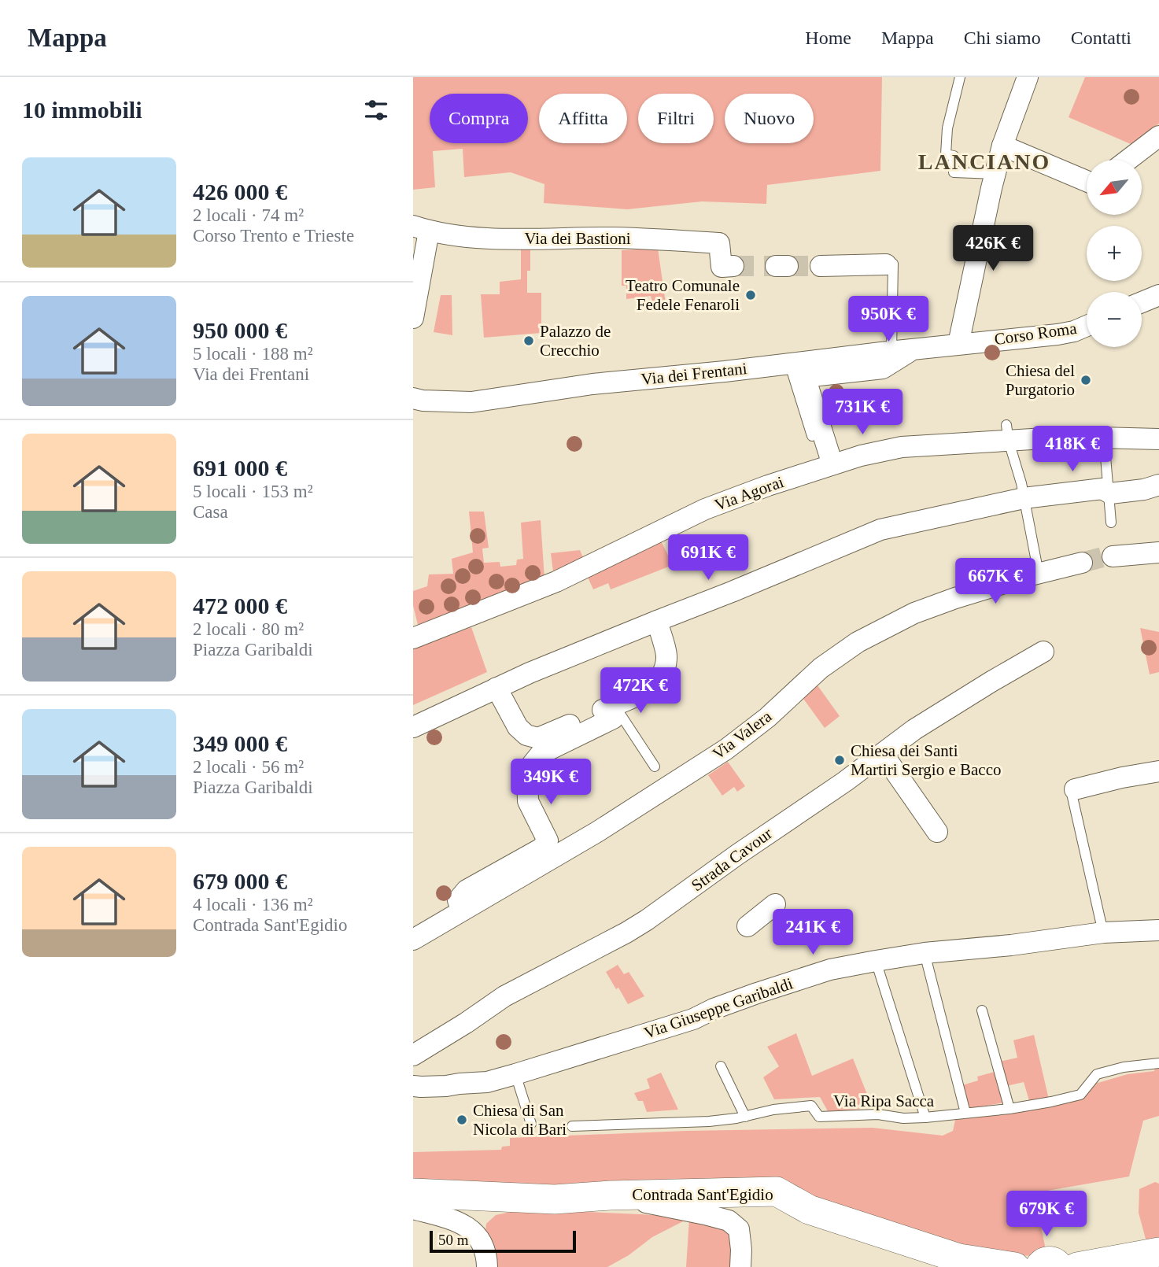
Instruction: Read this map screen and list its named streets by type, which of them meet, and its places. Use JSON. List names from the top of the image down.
{
  "streets": {
    "street": [
      "Via dei Bastioni",
      "Corso Roma",
      "Via dei Frentani",
      "Via Agorai",
      "Via Valera",
      "Strada Cavour",
      "Via Giuseppe Garibaldi",
      "Contrada Sant'Egidio"
    ],
    "lane": ["Via Ripa Sacca"]
  },
  "crossings": [
    ["Corso Roma", "Via dei Frentani"]
  ],
  "districts": ["LANCIANO"],
  "places": [
    "Teatro Comunale Fedele Fenaroli",
    "Palazzo de Crecchio",
    "Chiesa del Purgatorio",
    "Chiesa dei Santi Martiri Sergio e Bacco",
    "Chiesa di San Nicola di Bari"
  ],
  "scale_bar": "50 m",
  "north": "bottom left",
  "page": {
    "header": "Mappa",
    "nav": [
      "Home",
      "Mappa",
      "Chi siamo",
      "Contatti"
    ],
    "heading": "10 immobili",
    "chip": [
      "Compra",
      "Affitta",
      "Filtri",
      "Nuovo"
    ],
    "list": [
      {
        "name": "426 000 €",
        "note": "2 locali · 74 m² · Corso Trento e Trieste"
      },
      {
        "name": "950 000 €",
        "note": "5 locali · 188 m² · Via dei Frentani"
      },
      {
        "name": "691 000 €",
        "note": "5 locali · 153 m² · Casa"
      },
      {
        "name": "472 000 €",
        "note": "2 locali · 80 m² · Piazza Garibaldi"
      },
      {
        "name": "349 000 €",
        "note": "2 locali · 56 m² · Piazza Garibaldi"
      },
      {
        "name": "679 000 €",
        "note": "4 locali · 136 m² · Contrada Sant'Egidio"
      }
    ],
    "map_buttons": ["+", "−"],
    "price": [
      "426K €",
      "950K €",
      "731K €",
      "418K €",
      "691K €",
      "667K €",
      "472K €",
      "349K €",
      "241K €",
      "679K €"
    ],
    "scale": "50 m"
  }
}
